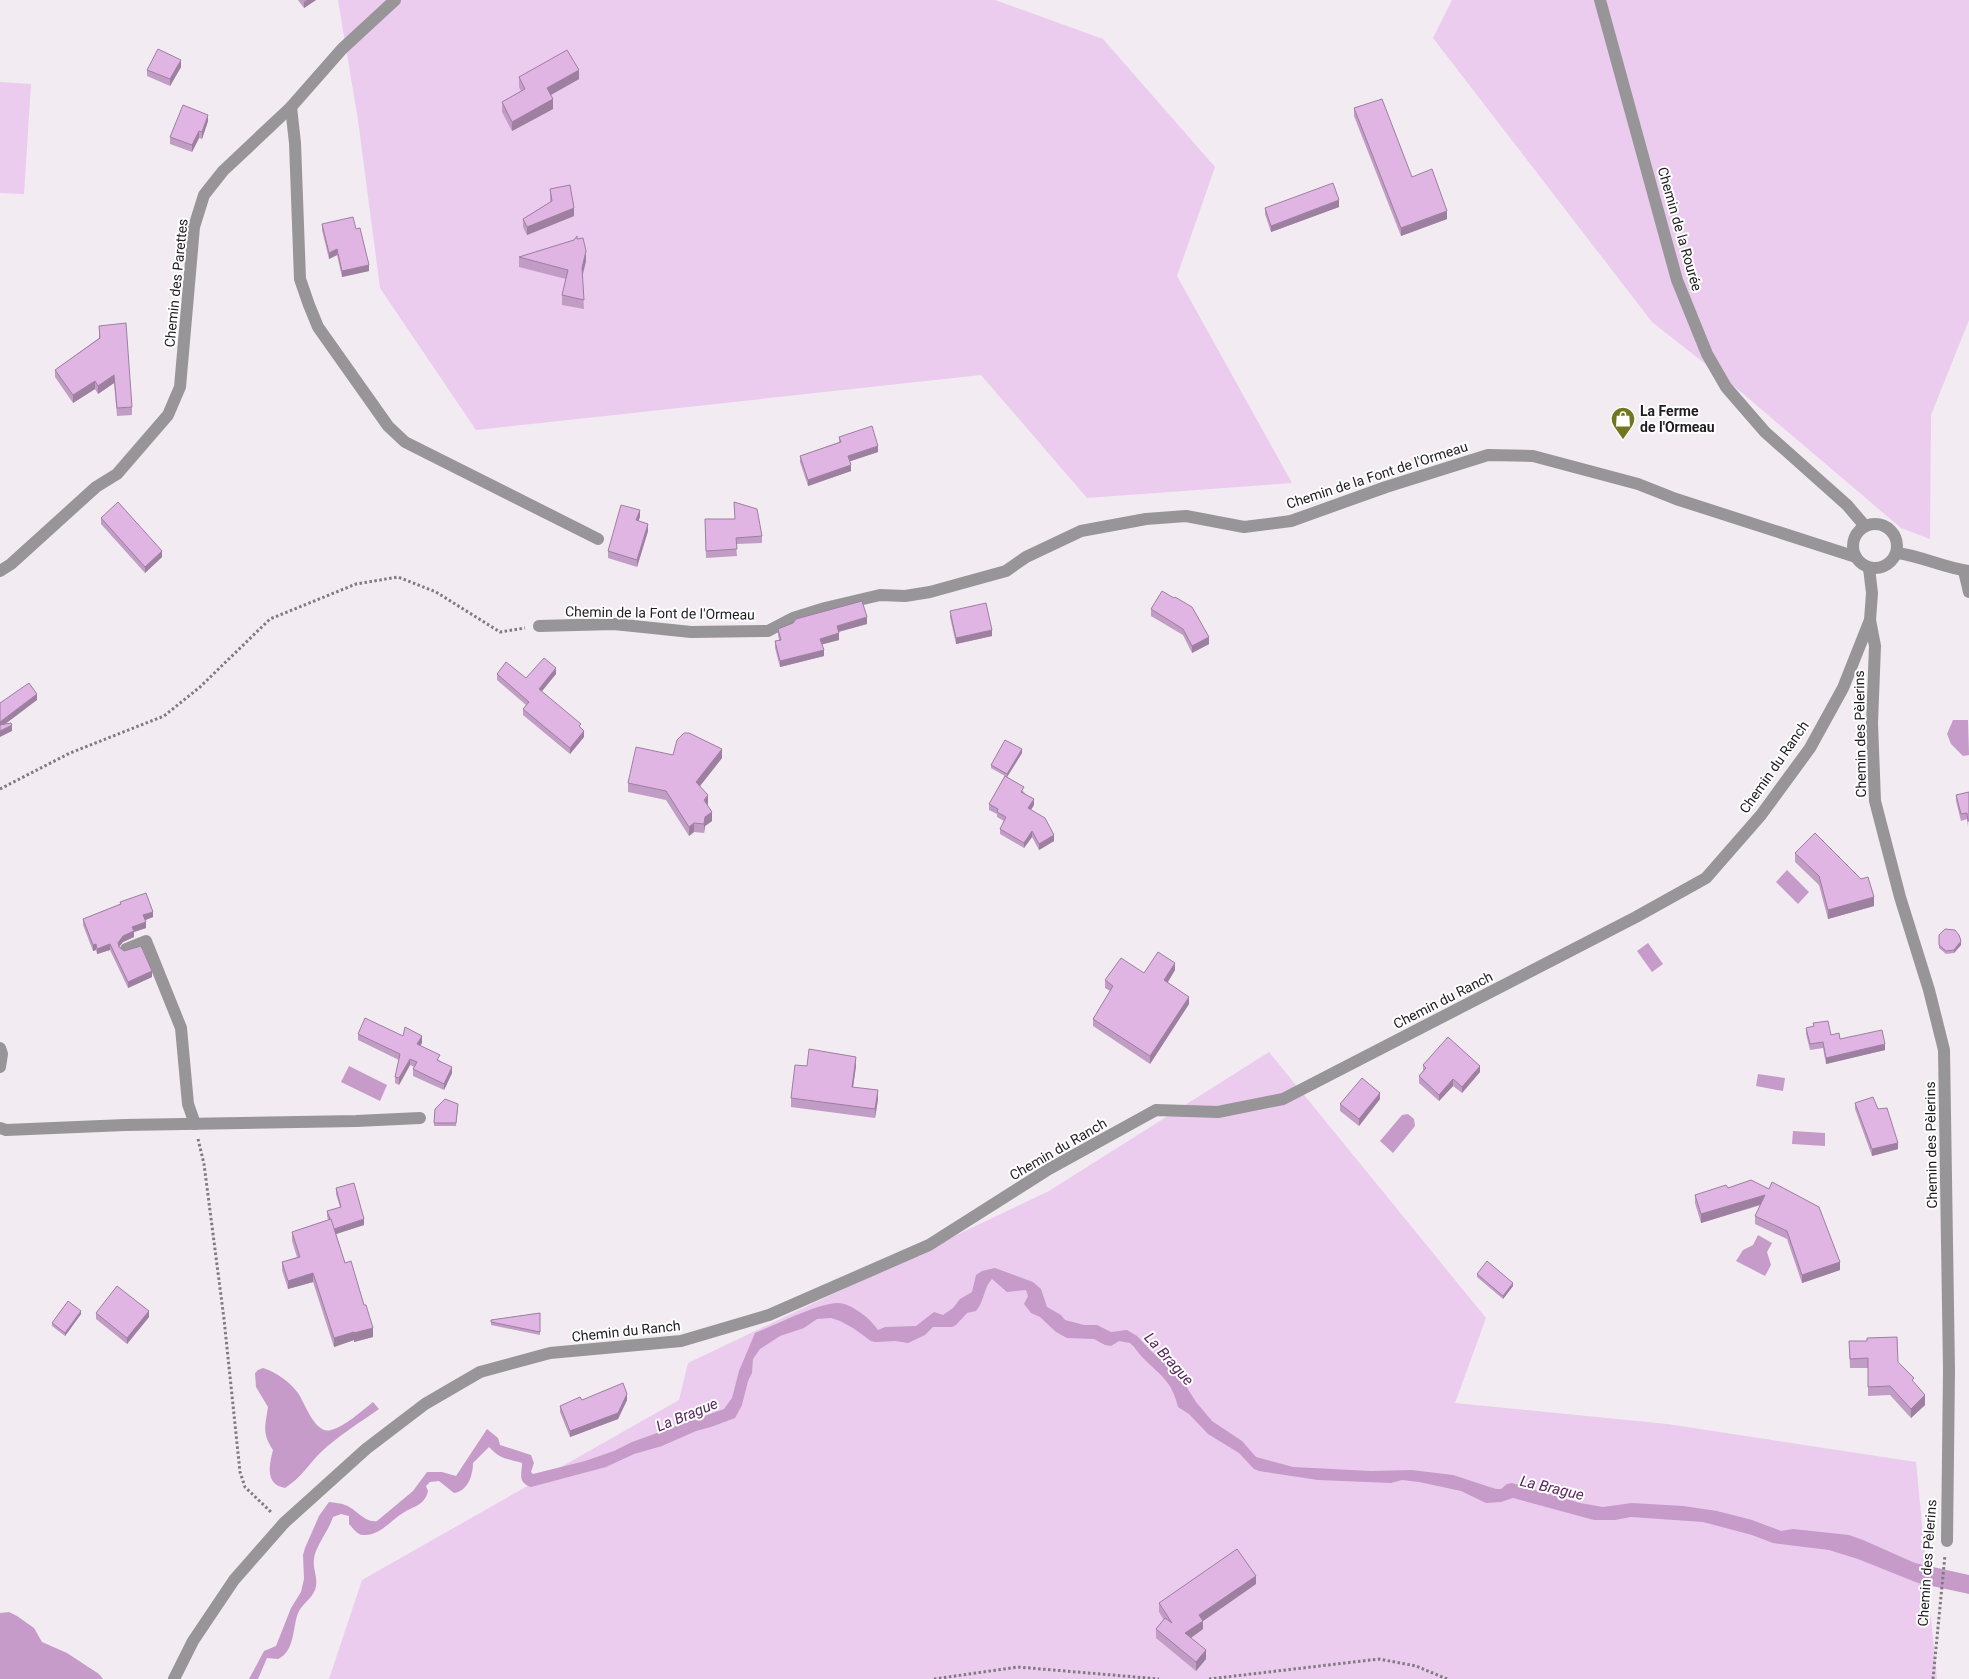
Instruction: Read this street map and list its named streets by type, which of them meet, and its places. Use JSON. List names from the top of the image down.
{
  "streets": {
    "street": [
      "Chemin de la Rourée",
      "Chemin des Parettes",
      "Chemin de la Font de l'Ormeau",
      "Chemin des Pèlerins",
      "Chemin du Ranch"
    ]
  },
  "crossings": [
    ["Chemin de la Rourée", "Chemin de la Font de l'Ormeau"],
    ["Chemin de la Rourée", "Chemin du Ranch"],
    ["Chemin de la Font de l'Ormeau", "Chemin du Ranch"],
    ["Chemin des Pèlerins", "Chemin du Ranch"]
  ],
  "water": ["La Brague"],
  "places": {
    "shop": ["La Ferme de l'Ormeau"]
  }
}
